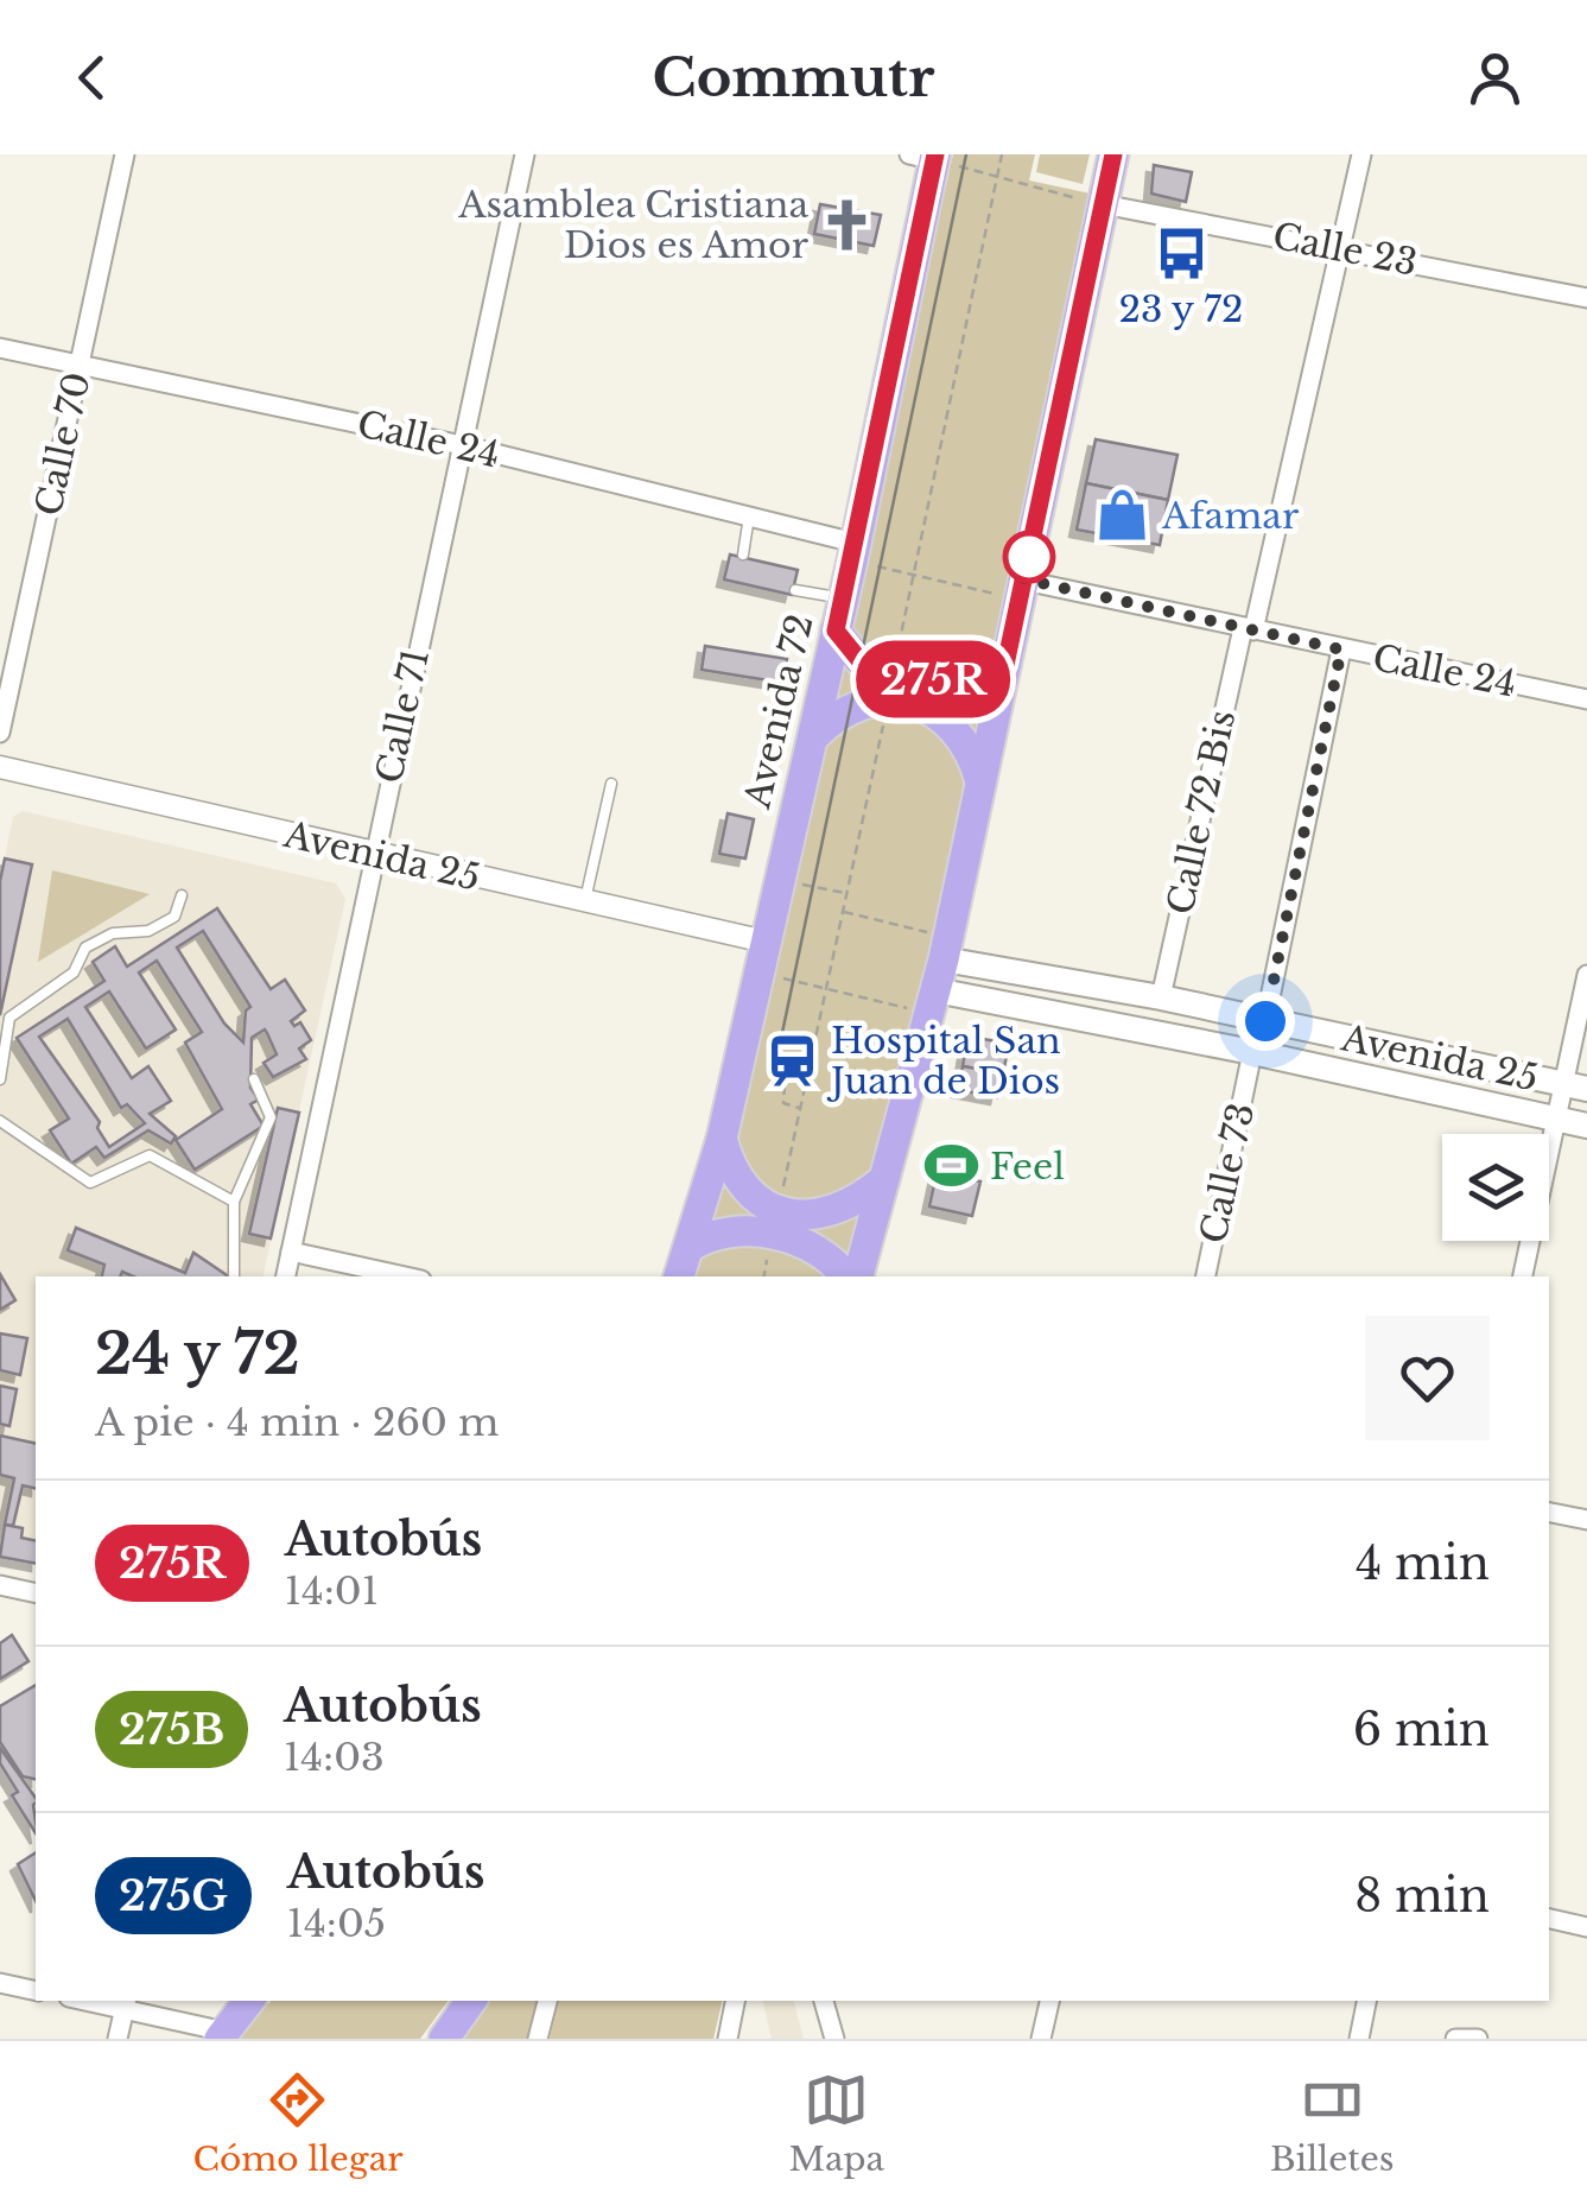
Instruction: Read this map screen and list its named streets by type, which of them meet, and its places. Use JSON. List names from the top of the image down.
{
  "streets": {
    "highway": ["Avenida 72"],
    "main road": ["Avenida 25"],
    "street": [
      "Calle 23",
      "Calle 24",
      "Calle 70",
      "Calle 71",
      "Calle 72 Bis",
      "Calle 73"
    ]
  },
  "crossings": [
    ["Calle 24", "Calle 70"],
    ["Calle 24", "Avenida 72"],
    ["Calle 24", "Calle 71"],
    ["Calle 24", "Calle 72 Bis"],
    ["Calle 24", "Calle 73"],
    ["Avenida 72", "Avenida 25"],
    ["Calle 71", "Avenida 25"],
    ["Calle 72 Bis", "Avenida 25"],
    ["Avenida 25", "Calle 73"]
  ],
  "places": {
    "church": ["Asamblea Cristiana Dios es Amor"],
    "bus stop": ["23 y 72"],
    "shop": ["Afamar"],
    "station": ["Hospital San Juan de Dios"],
    "sports": ["Feel"]
  },
  "lines": ["bus line 275R"],
  "page": {
    "header": "Commutr",
    "on_map": "275R",
    "heading": ["24 y 72", "A pie · 4 min · 260 m"],
    "list": [
      {
        "mark": "275R",
        "name": "Autobús",
        "note": "14:01",
        "value": "4 min"
      },
      {
        "mark": "275B",
        "name": "Autobús",
        "note": "14:03",
        "value": "6 min"
      },
      {
        "mark": "275G",
        "name": "Autobús",
        "note": "14:05",
        "value": "8 min"
      }
    ],
    "tabs": ["Cómo llegar", "Mapa", "Billetes"]
  }
}
